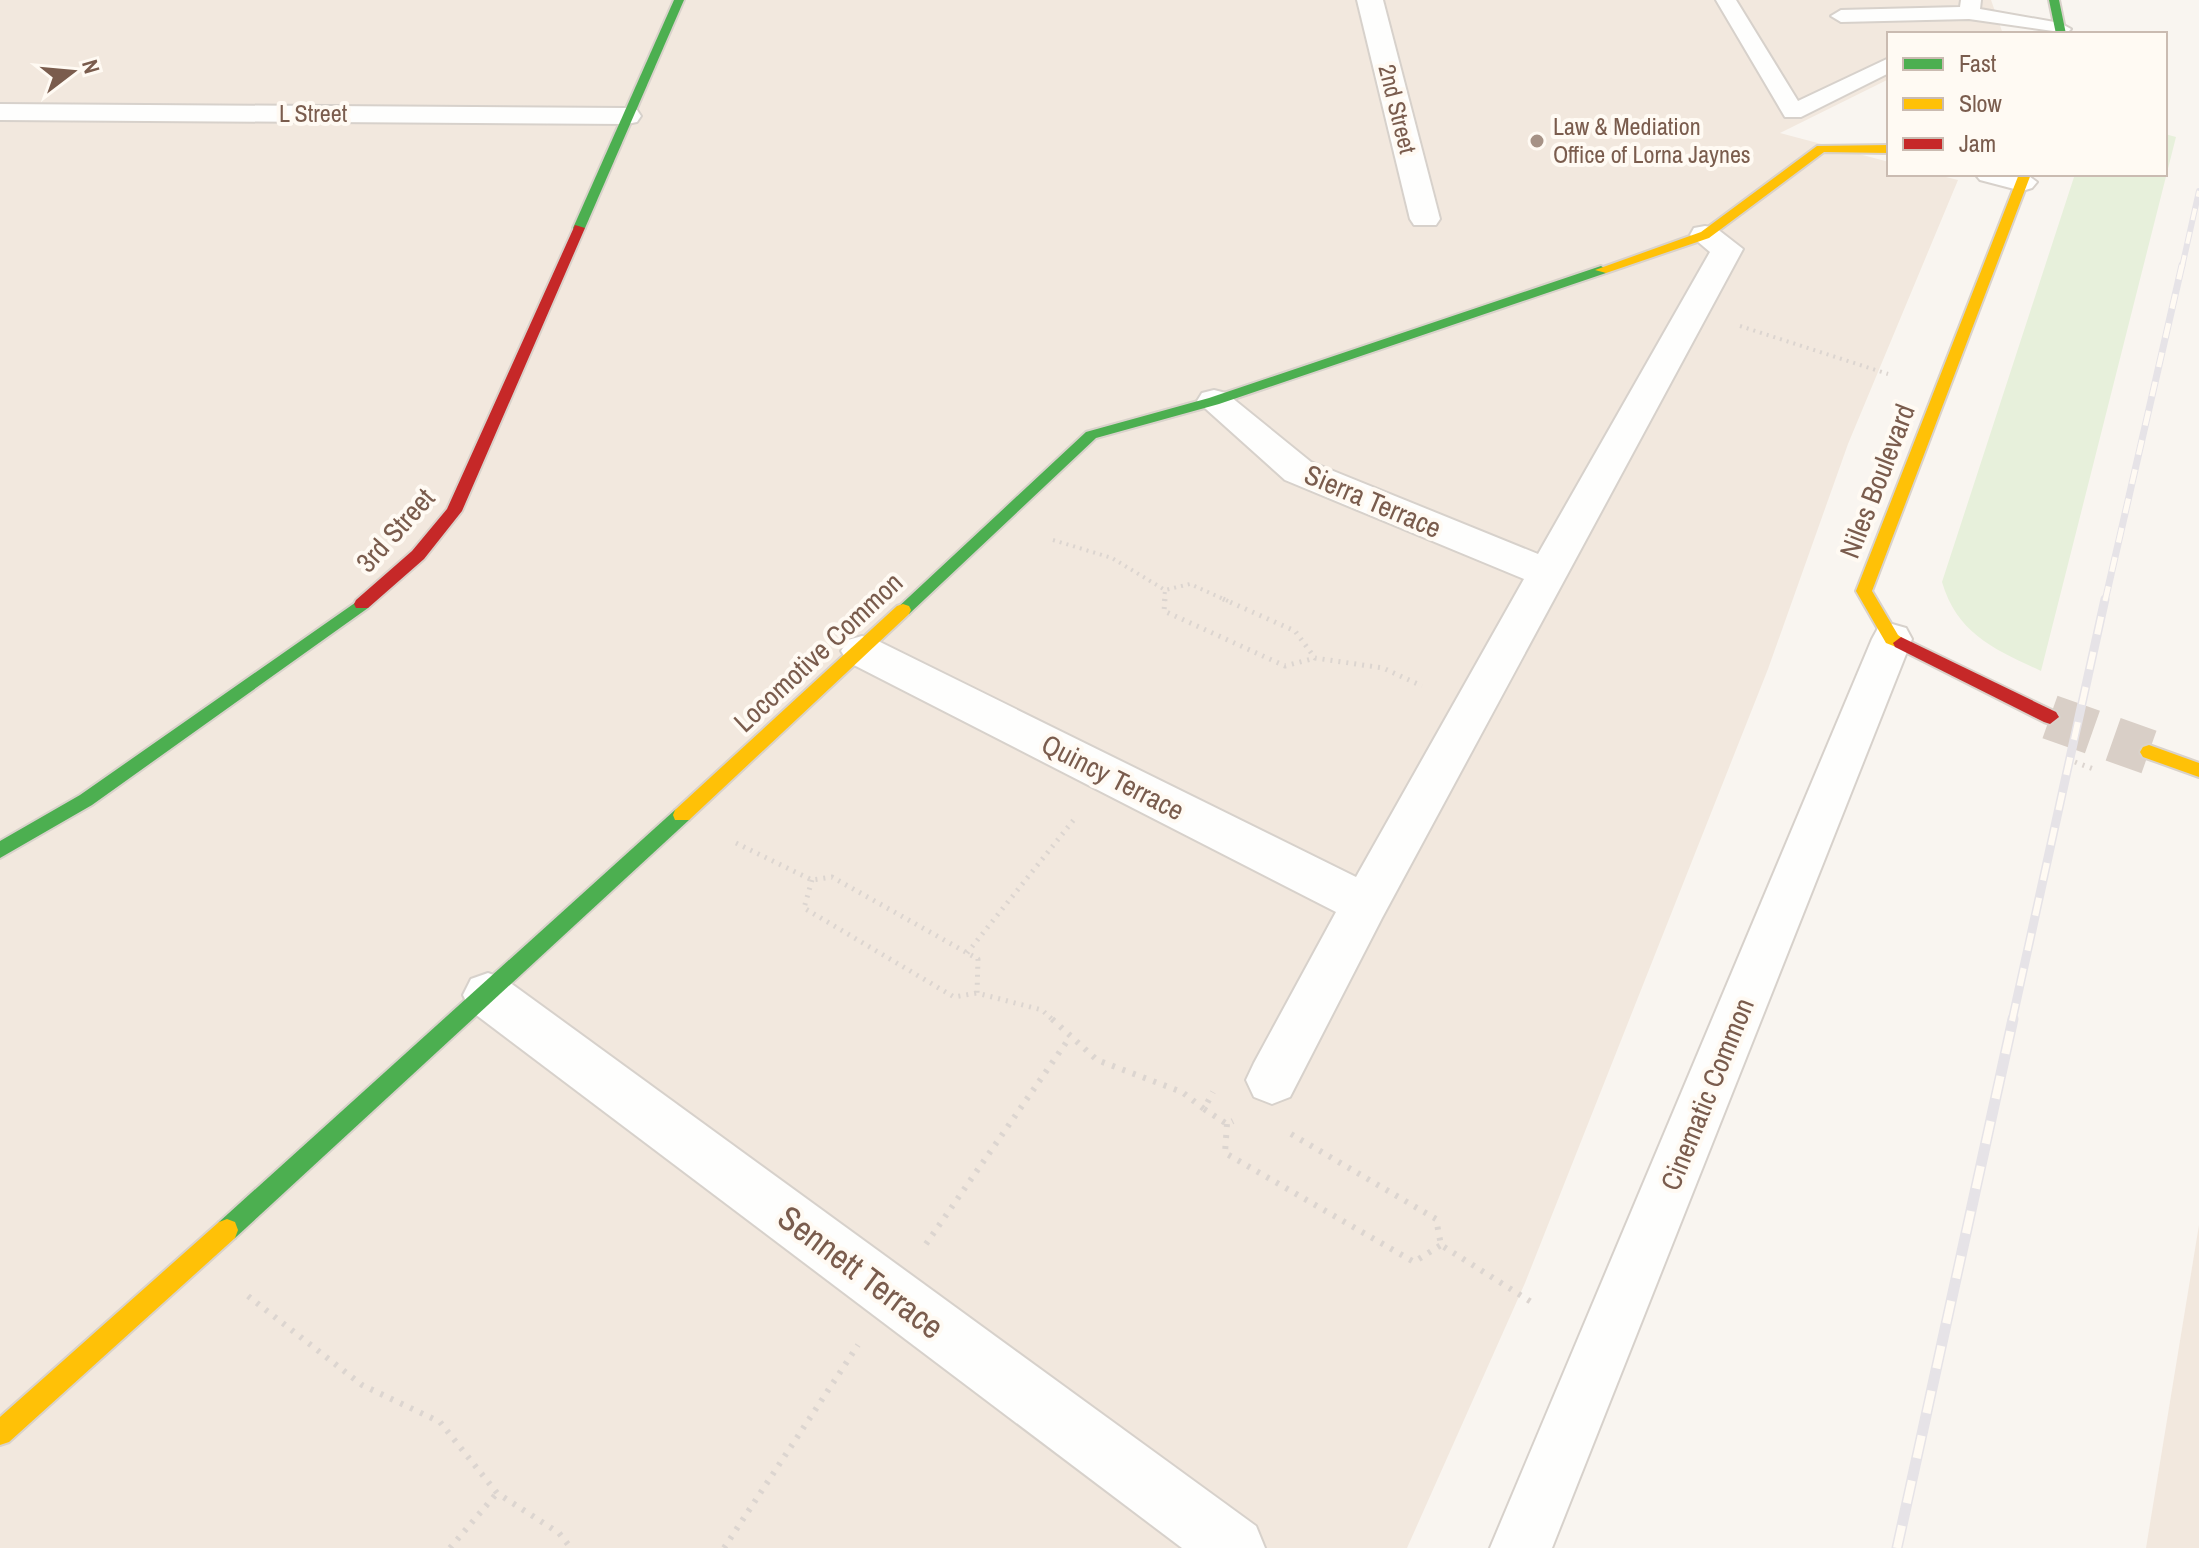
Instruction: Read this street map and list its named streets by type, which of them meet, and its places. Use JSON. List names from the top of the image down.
{
  "streets": {
    "street": [
      "2nd Street",
      "L Street",
      "Niles Boulevard",
      "Sierra Terrace",
      "3rd Street",
      "Locomotive Common",
      "Quincy Terrace",
      "Cinematic Common",
      "Sennett Terrace"
    ]
  },
  "crossings": [
    ["L Street", "3rd Street"],
    ["Niles Boulevard", "Cinematic Common"],
    ["Sierra Terrace", "Locomotive Common"],
    ["Locomotive Common", "Quincy Terrace"],
    ["Locomotive Common", "Sennett Terrace"]
  ],
  "places": ["Law & Mediation Office of Lorna Jaynes"],
  "legend": ["Fast", "Slow", "Jam"],
  "north": "right"
}
